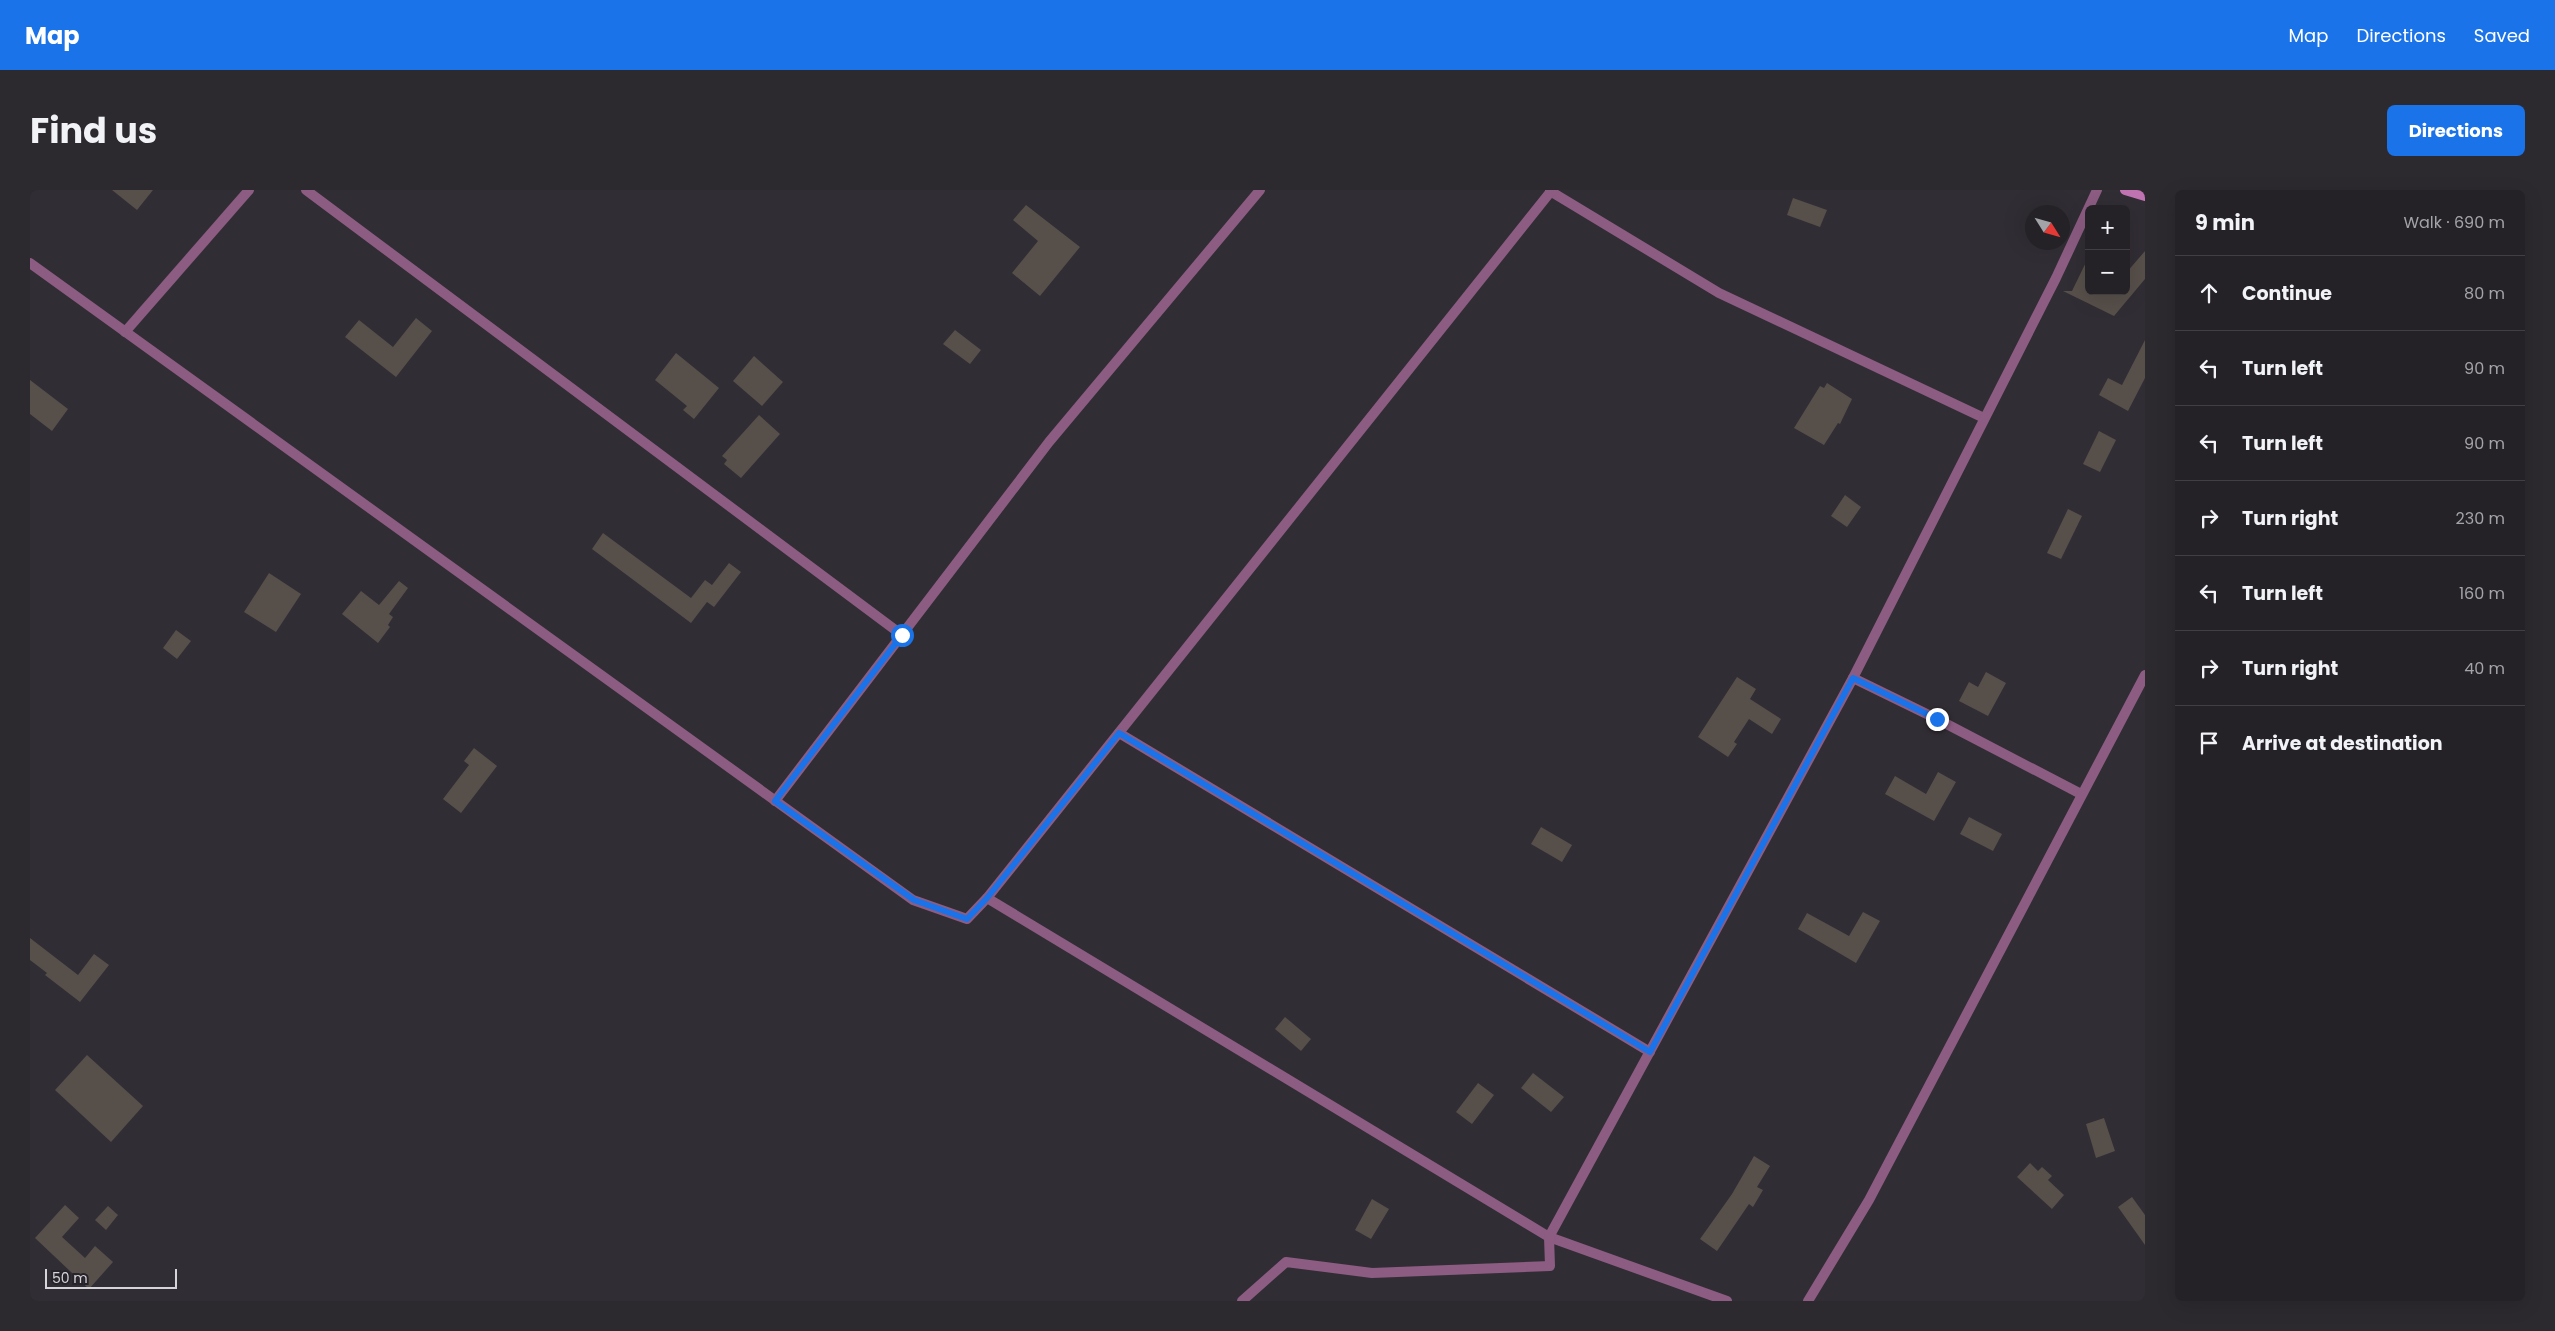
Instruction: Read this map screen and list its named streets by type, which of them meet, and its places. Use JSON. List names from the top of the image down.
{
  "scale_bar": "50 m",
  "north": "bottom right",
  "page": {
    "header": "Map",
    "nav": ["Map", "Directions", "Saved"],
    "title": "Find us",
    "buttons": "Directions",
    "heading": ["9 min", "Walk · 690 m"],
    "map_buttons": ["+", "−"],
    "list": [
      ["Continue", "80 m"],
      ["Turn left", "90 m"],
      ["Turn left", "90 m"],
      ["Turn right", "230 m"],
      ["Turn left", "160 m"],
      ["Turn right", "40 m"],
      "Arrive at destination"
    ],
    "scale": "50 m"
  }
}
